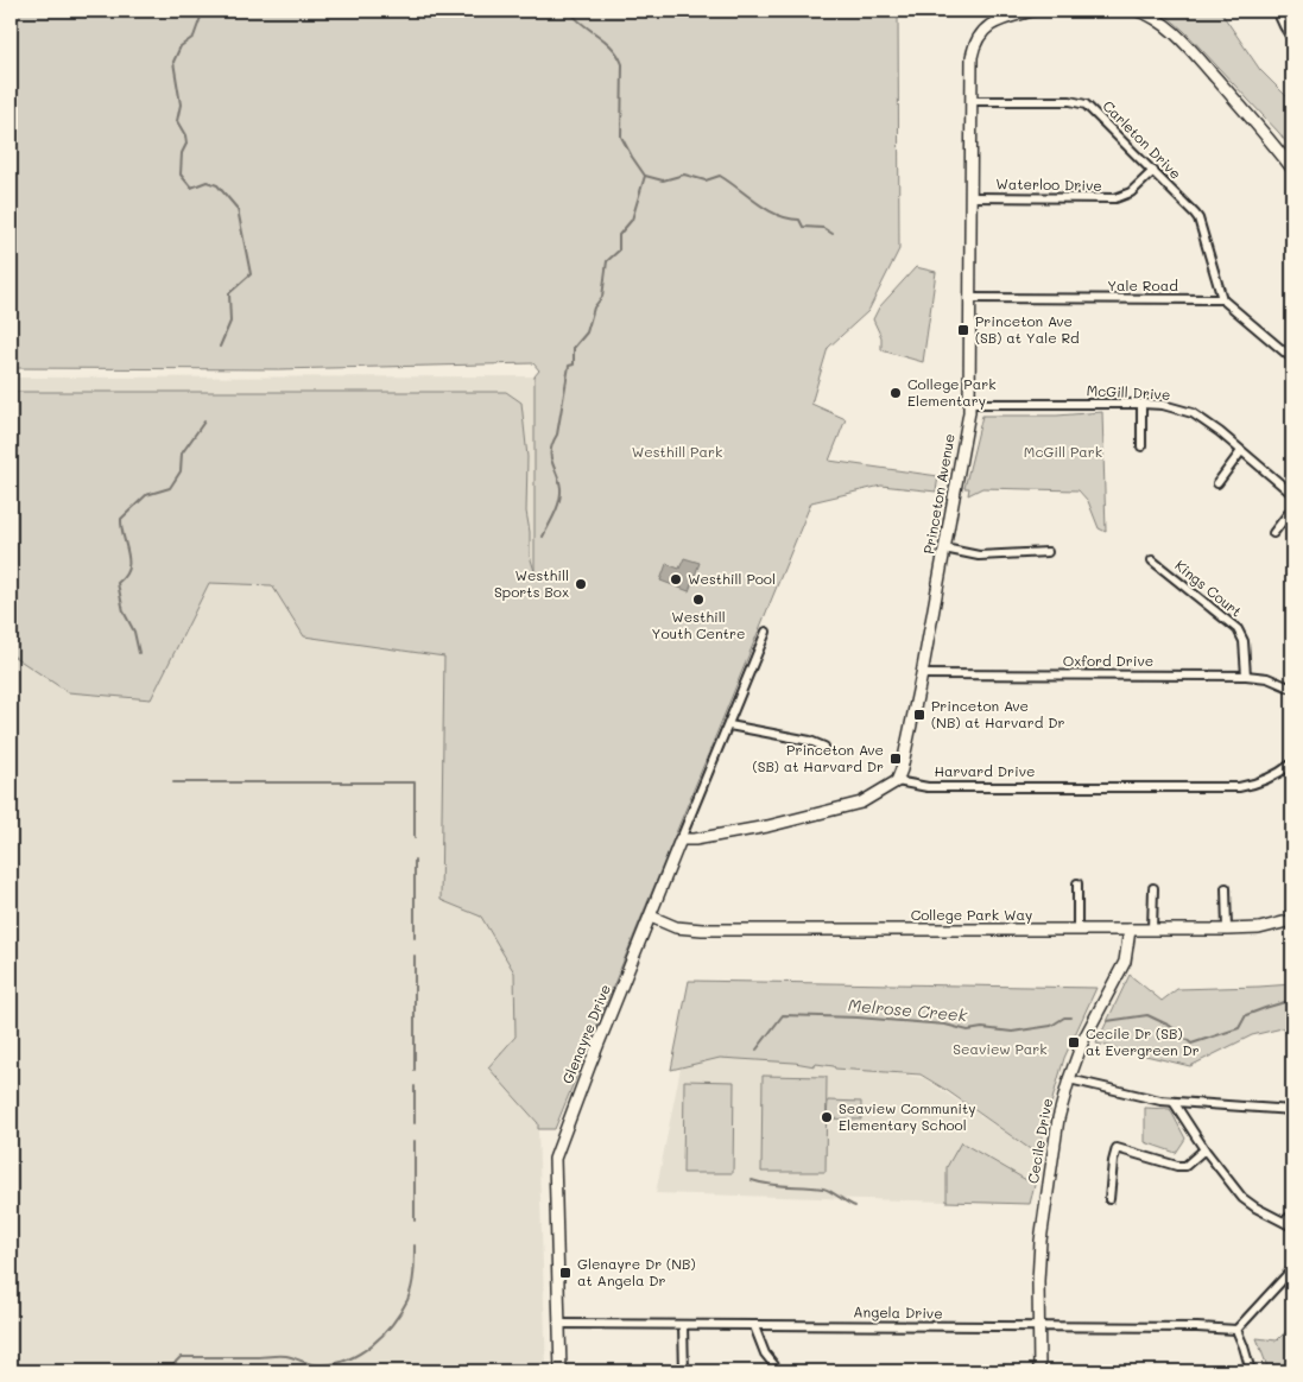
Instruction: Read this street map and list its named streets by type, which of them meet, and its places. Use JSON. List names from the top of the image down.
{
  "streets": {
    "street": [
      "Carleton Drive",
      "Waterloo Drive",
      "Yale Road",
      "McGill Drive",
      "Princeton Avenue",
      "Kings Court",
      "Oxford Drive",
      "Harvard Drive",
      "College Park Way",
      "Glenayre Drive",
      "Cecile Drive",
      "Angela Drive"
    ]
  },
  "crossings": [
    ["Carleton Drive", "Waterloo Drive"],
    ["Carleton Drive", "Yale Road"],
    ["Carleton Drive", "Princeton Avenue"],
    ["Waterloo Drive", "Princeton Avenue"],
    ["Yale Road", "Princeton Avenue"],
    ["McGill Drive", "Princeton Avenue"],
    ["Princeton Avenue", "Oxford Drive"],
    ["Princeton Avenue", "Harvard Drive"],
    ["Kings Court", "Oxford Drive"],
    ["College Park Way", "Glenayre Drive"],
    ["College Park Way", "Cecile Drive"],
    ["Glenayre Drive", "Angela Drive"],
    ["Cecile Drive", "Angela Drive"]
  ],
  "water": ["Melrose Creek"],
  "parks": ["Westhill Park", "McGill Park", "Seaview Park"],
  "places": {
    "transit": [
      "Princeton Ave (SB) at Yale Rd",
      "Princeton Ave (NB) at Harvard Dr",
      "Princeton Ave (SB) at Harvard Dr",
      "Cecile Dr (SB) at Evergreen Dr",
      "Glenayre Dr (NB) at Angela Dr"
    ],
    "other": [
      "College Park Elementary",
      "Westhill Pool",
      "Westhill Sports Box",
      "Westhill Youth Centre",
      "Seaview Community Elementary School"
    ]
  }
}
